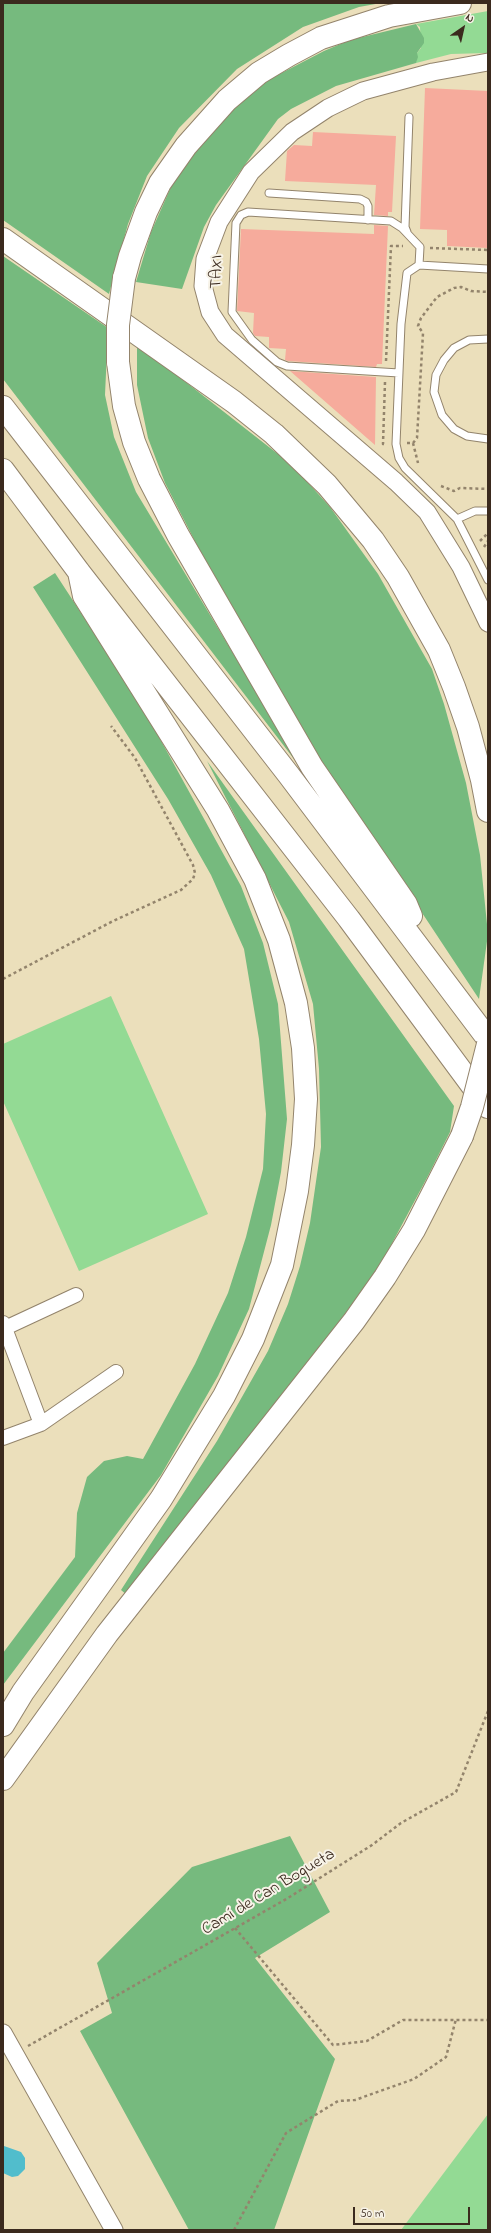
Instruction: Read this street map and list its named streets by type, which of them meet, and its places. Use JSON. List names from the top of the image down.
{
  "streets": {
    "lane": ["TAXI"],
    "path": ["Camí de Can Bogueta"]
  },
  "scale_bar": "50 m",
  "north": "top right"
}
